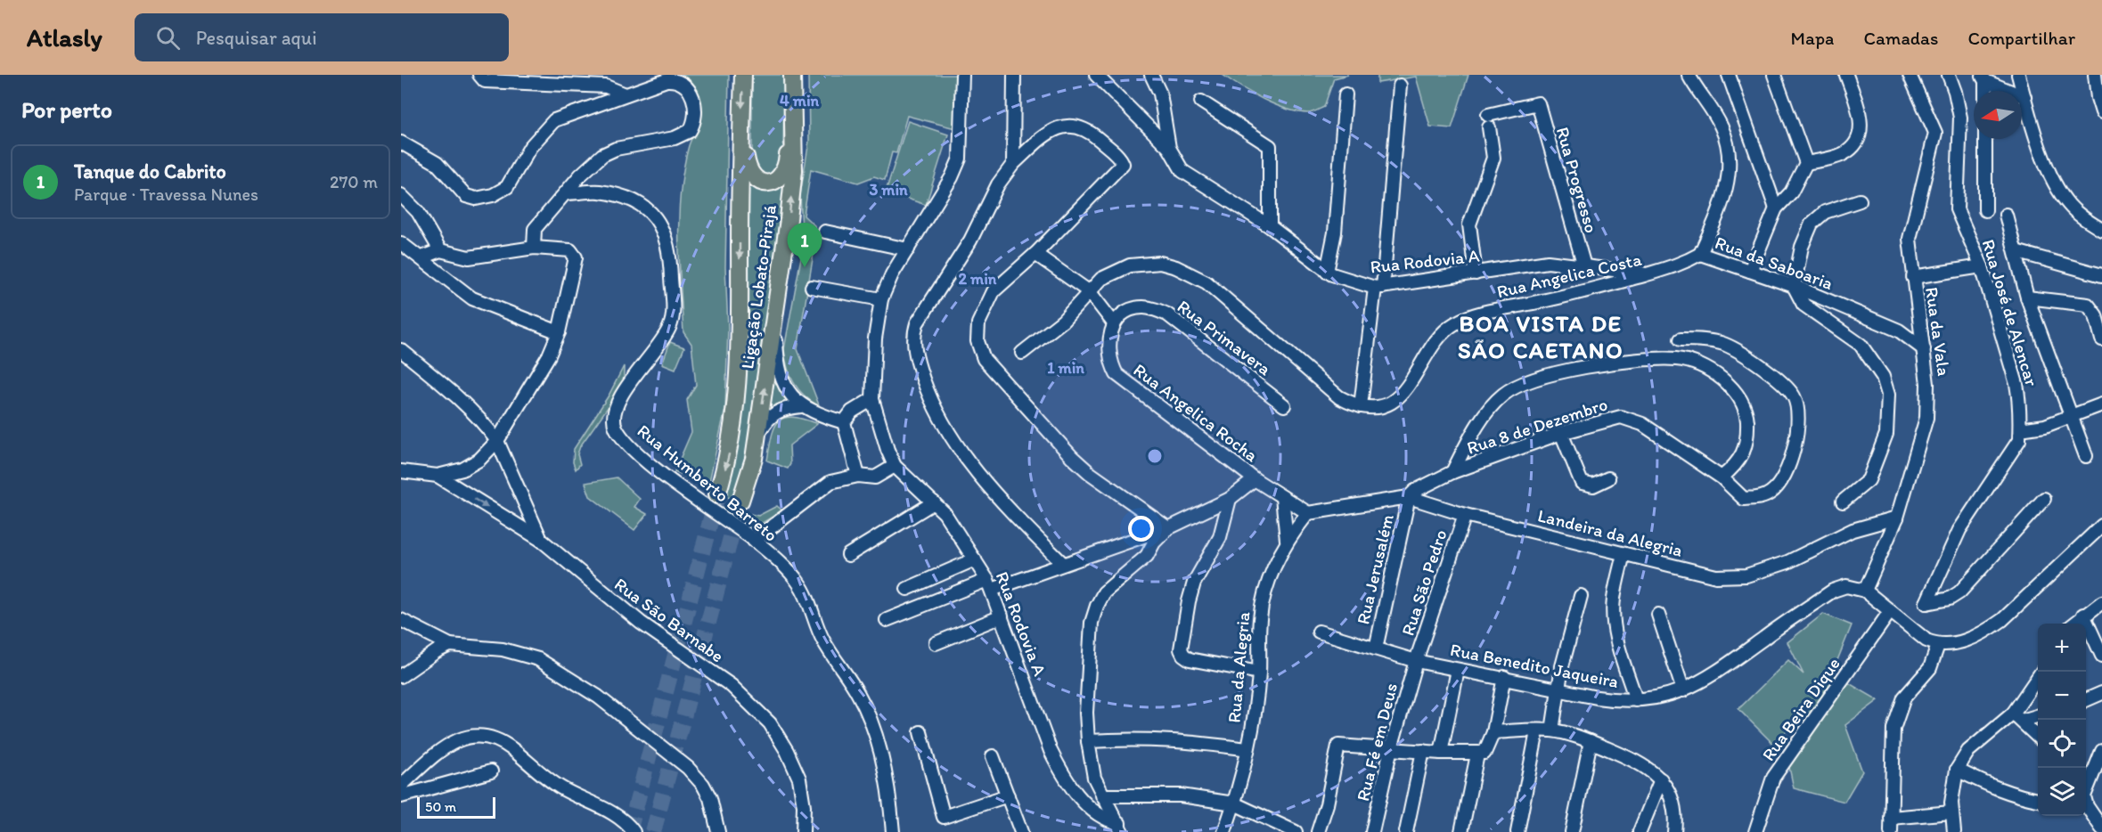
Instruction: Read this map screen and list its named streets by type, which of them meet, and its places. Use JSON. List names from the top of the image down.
{
  "streets": {
    "main road": ["Ligação Lobato-Pirajá"],
    "street": [
      "Rua Progresso",
      "Rua Rodovia A",
      "Rua da Saboaria",
      "Rua Angelica Costa",
      "Rua José de Alencar",
      "Rua da Vala",
      "Rua Primavera",
      "Rua Angelica Rocha",
      "Rua 8 de Dezembro",
      "Rua Humberto Barreto",
      "Landeira da Alegria",
      "Rua Jerusalém",
      "Rua São Pedro",
      "Rua São Barnabe",
      "Rua Benedito Jaqueira",
      "Rua da Alegria",
      "Rua Beira Dique",
      "Rua Fé em Deus"
    ]
  },
  "crossings": [
    ["Rua Progresso", "Rua Rodovia A"],
    ["Rua Rodovia A", "Rua Angelica Costa"],
    ["Rua da Saboaria", "Rua Angelica Costa"],
    ["Rua da Saboaria", "Rua da Vala"],
    ["Rua da Vala", "Landeira da Alegria"],
    ["Rua da Vala", "Rua Benedito Jaqueira"],
    ["Rua Primavera", "Rua Angelica Rocha"],
    ["Rua Angelica Rocha", "Landeira da Alegria"],
    ["Rua Angelica Rocha", "Rua da Alegria"],
    ["Rua 8 de Dezembro", "Landeira da Alegria"],
    ["Rua 8 de Dezembro", "Rua Jerusalém"],
    ["Landeira da Alegria", "Rua Jerusalém"],
    ["Landeira da Alegria", "Rua São Pedro"],
    ["Landeira da Alegria", "Rua da Alegria"],
    ["Rua Jerusalém", "Rua Benedito Jaqueira"],
    ["Rua São Pedro", "Rua Benedito Jaqueira"],
    ["Rua São Pedro", "Rua Fé em Deus"],
    ["Rua Benedito Jaqueira", "Rua Fé em Deus"]
  ],
  "districts": ["BOA VISTA DE SÃO CAETANO"],
  "scale_bar": "50 m",
  "north": "left",
  "page": {
    "header": "Atlasly",
    "search": "Pesquisar aqui",
    "nav": ["Mapa", "Camadas", "Compartilhar"],
    "heading": "Por perto",
    "list": [
      {
        "mark": "1",
        "name": "Tanque do Cabrito",
        "note": "Parque · Travessa Nunes",
        "value": "270 m"
      }
    ],
    "pins": "1",
    "map_buttons": ["+", "−"],
    "scale": "50 m"
  },
  "rings": [
    "4 min",
    "3 min",
    "2 min",
    "1 min"
  ]
}
